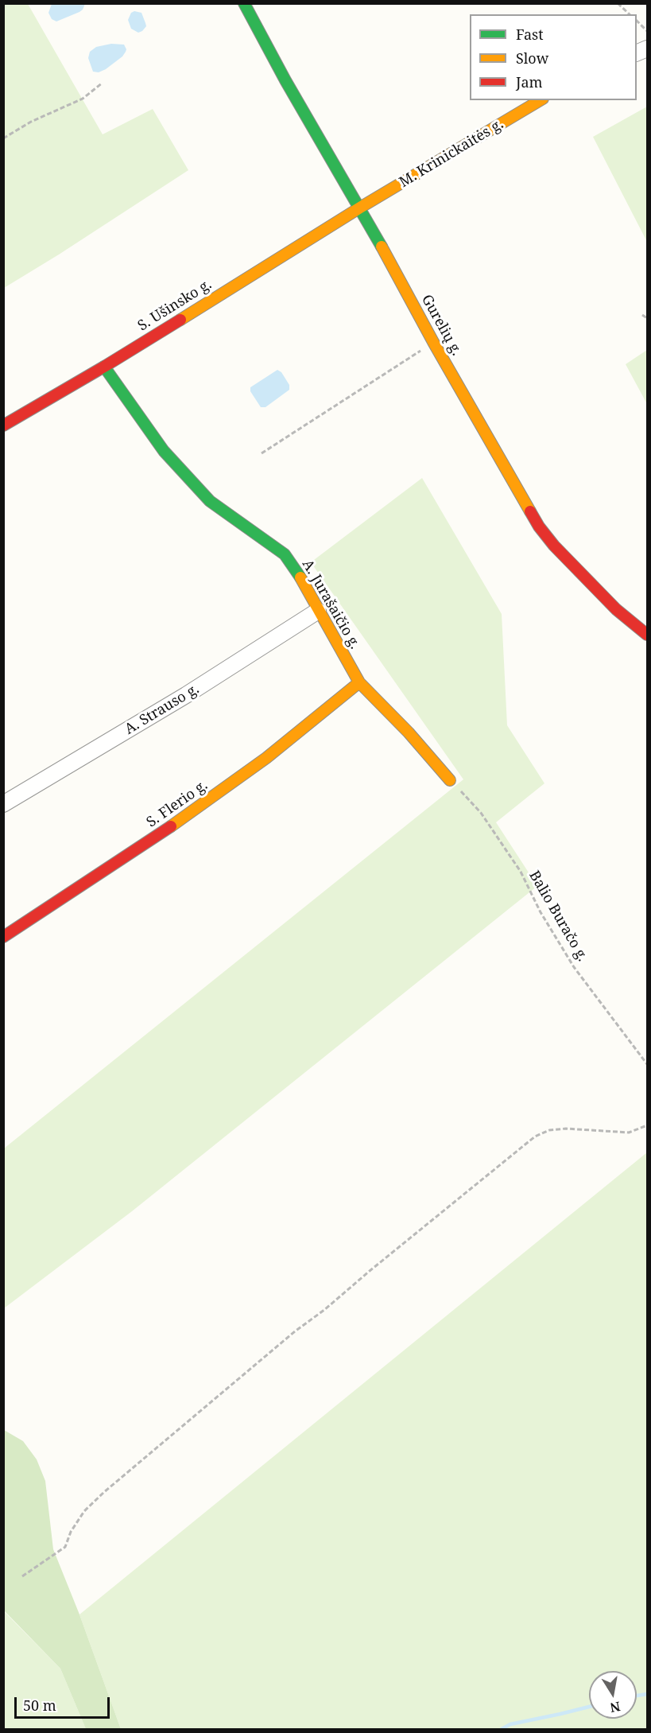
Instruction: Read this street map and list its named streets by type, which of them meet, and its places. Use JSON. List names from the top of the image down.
{
  "streets": {
    "street": [
      "M. Krinickaitės g.",
      "S. Ušinsko g.",
      "Gurelių g.",
      "A. Jurašaičio g.",
      "A. Strauso g.",
      "S. Flerio g."
    ],
    "path": ["Balio Buračo g."]
  },
  "crossings": [
    ["M. Krinickaitės g.", "S. Ušinsko g."],
    ["M. Krinickaitės g.", "Gurelių g."],
    ["S. Ušinsko g.", "Gurelių g."],
    ["S. Ušinsko g.", "A. Jurašaičio g."],
    ["A. Jurašaičio g.", "A. Strauso g."],
    ["A. Jurašaičio g.", "S. Flerio g."],
    ["A. Jurašaičio g.", "Balio Buračo g."]
  ],
  "legend": ["Fast", "Slow", "Jam"],
  "scale_bar": "50 m",
  "north": "bottom"
}
